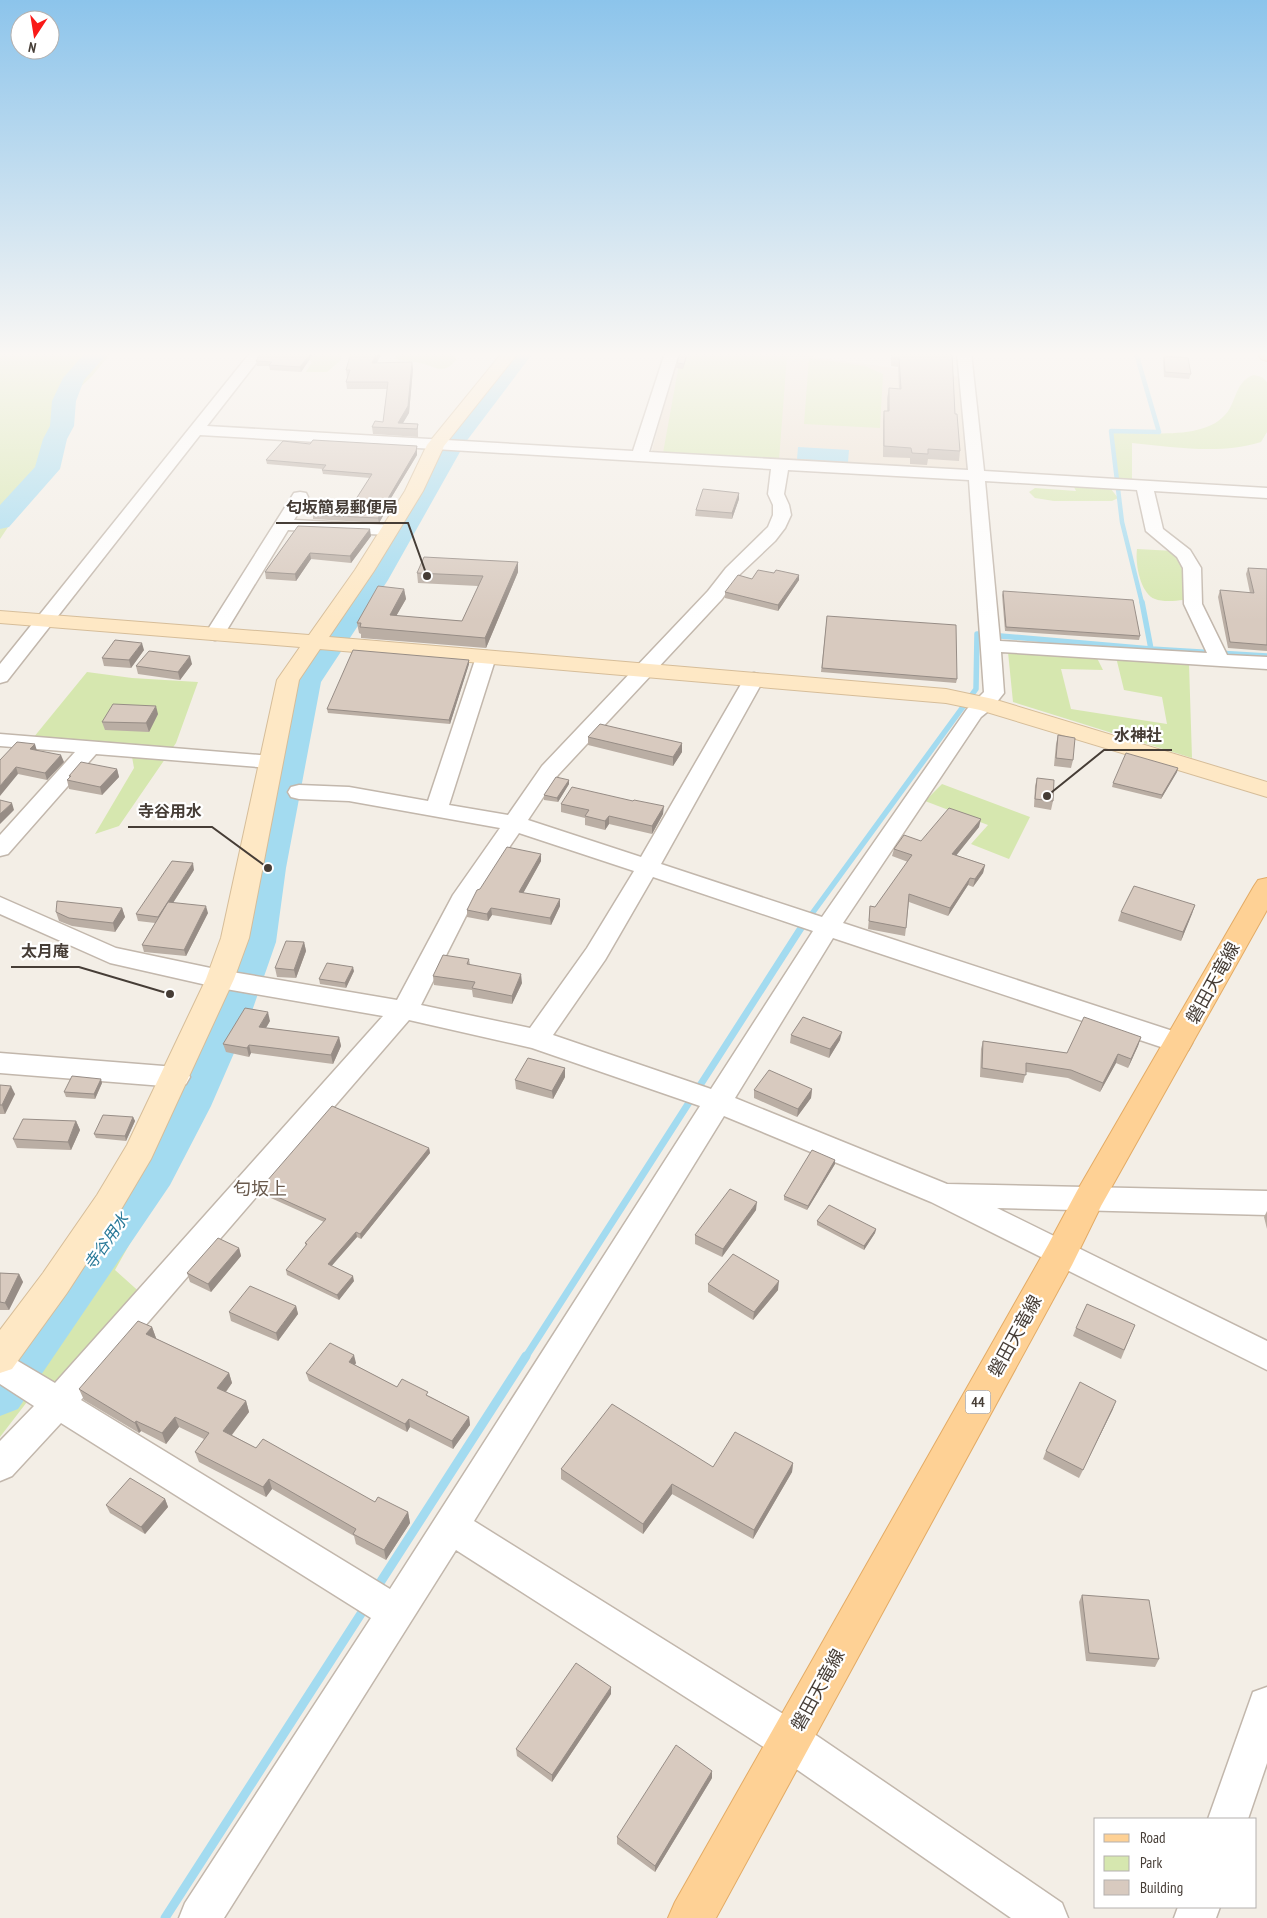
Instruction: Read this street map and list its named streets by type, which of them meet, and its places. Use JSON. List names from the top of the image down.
{
  "streets": {
    "main road": ["磐田天竜線", "44"]
  },
  "districts": ["匂坂上"],
  "water": ["寺谷用水"],
  "places": [
    "匂坂簡易郵便局",
    "水神社",
    "寺谷用水",
    "太月庵"
  ],
  "legend": ["Road", "Park", "Building"],
  "north": "bottom"
}
